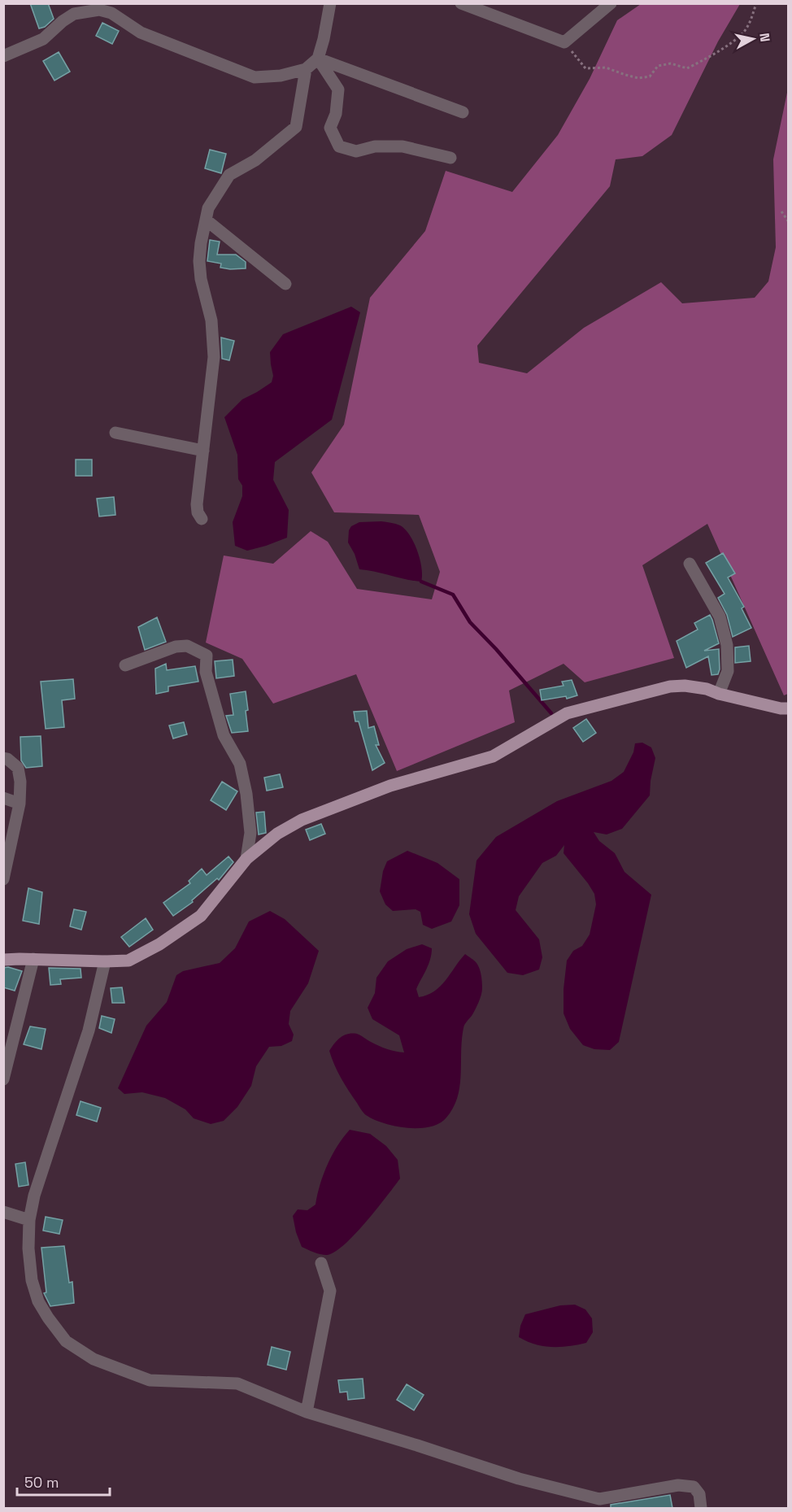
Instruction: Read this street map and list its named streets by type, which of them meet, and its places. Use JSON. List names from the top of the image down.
{
  "scale_bar": "50 m",
  "north": "right"
}
